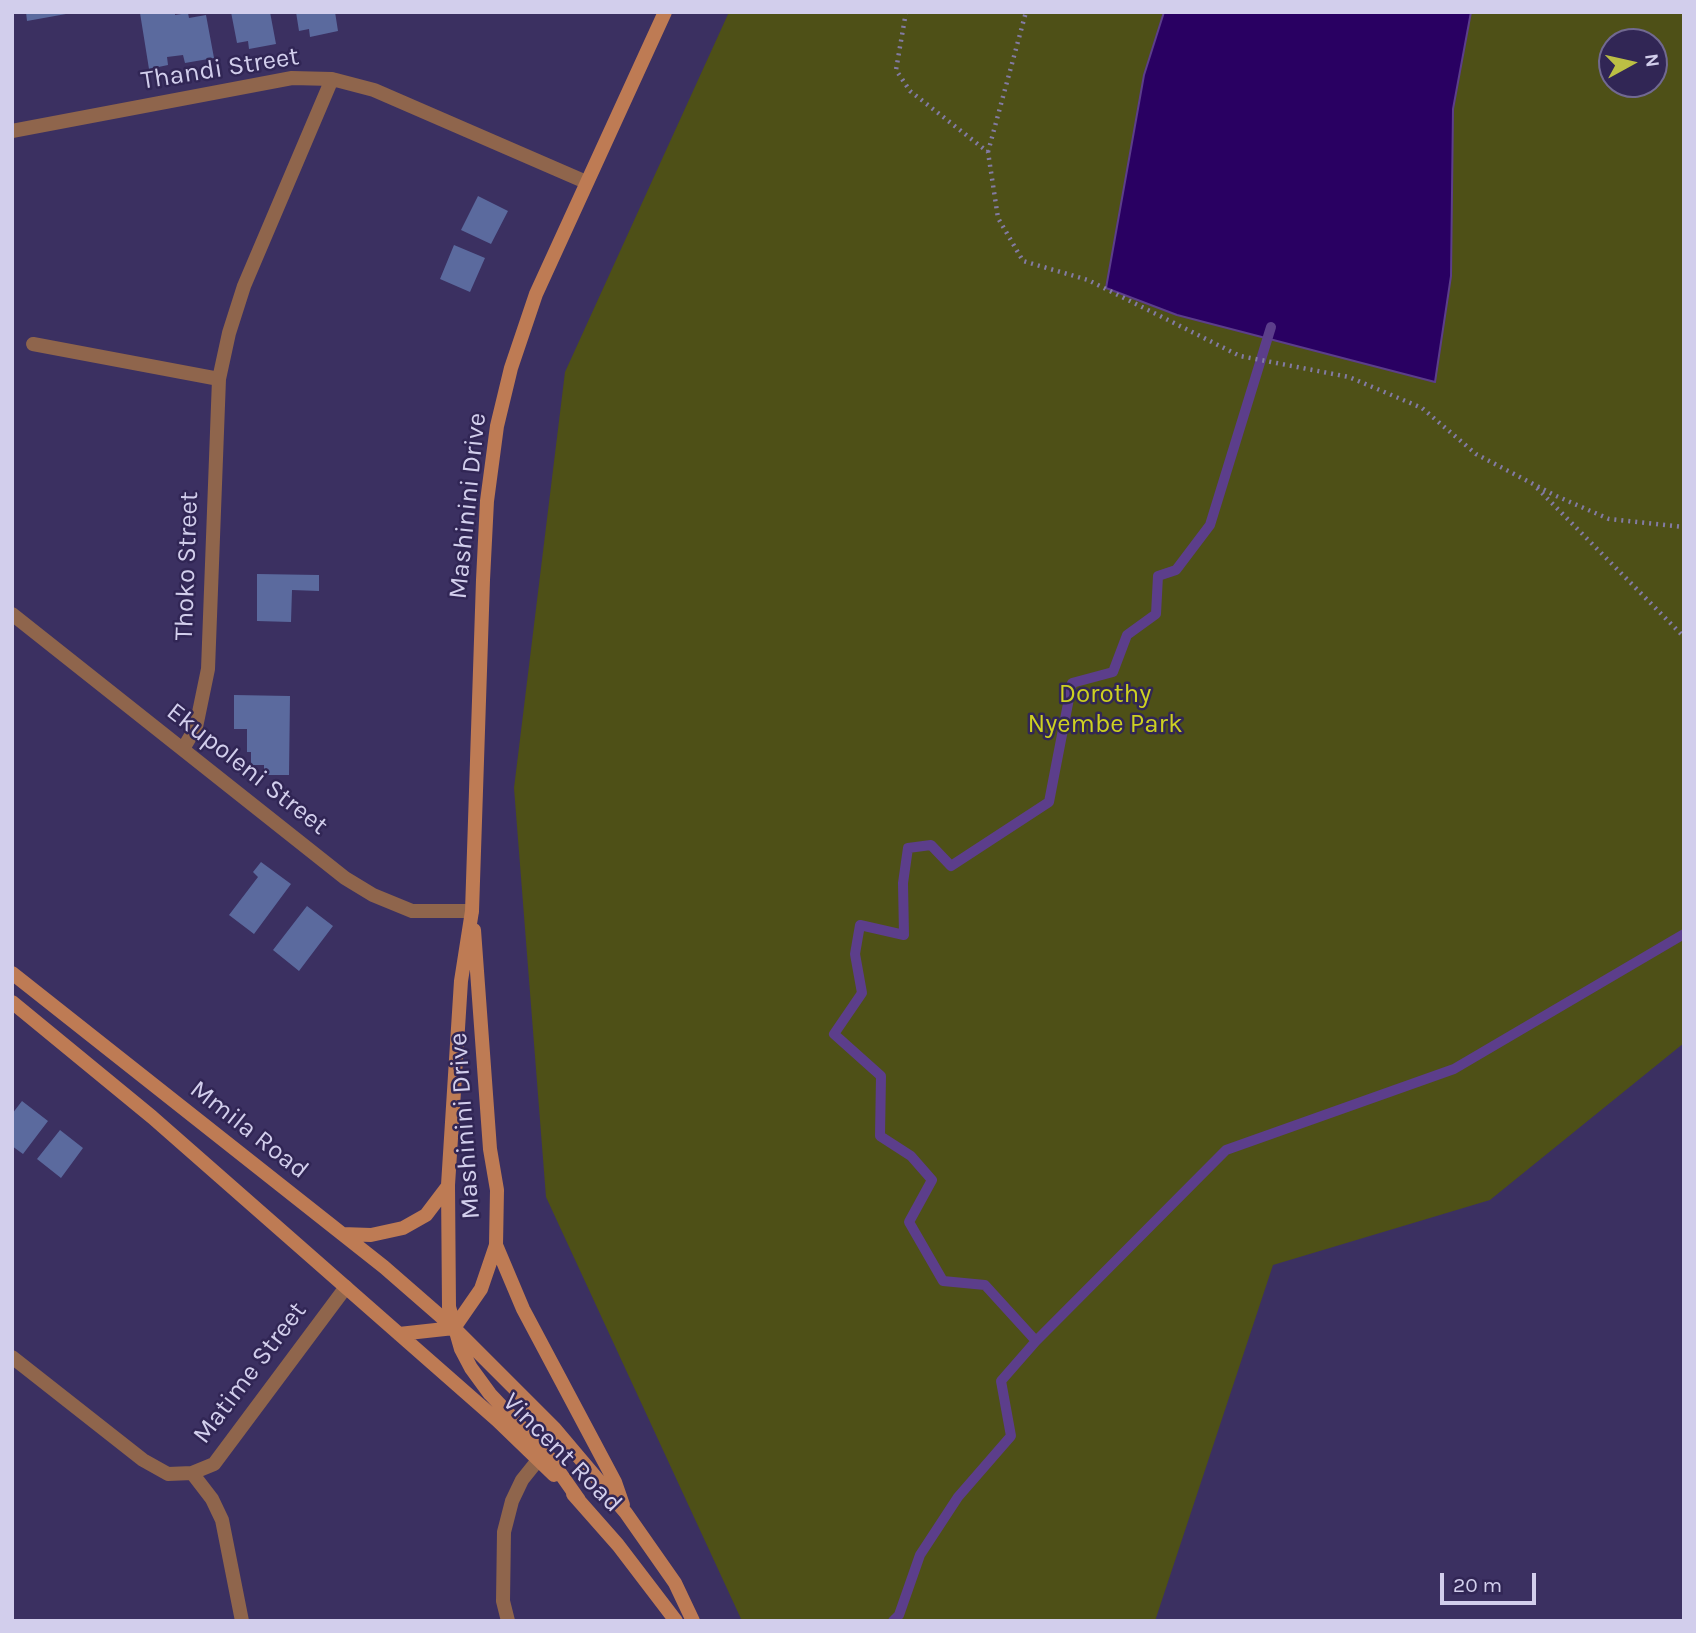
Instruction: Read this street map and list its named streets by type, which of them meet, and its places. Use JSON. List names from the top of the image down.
{
  "streets": {
    "main road": ["Mashinini Drive", "Mmila Road", "Vincent Road"],
    "street": [
      "Thandi Street",
      "Thoko Street",
      "Ekupoleni Street",
      "Matime Street"
    ]
  },
  "crossings": [
    ["Thandi Street", "Mashinini Drive"],
    ["Thandi Street", "Thoko Street"],
    ["Mashinini Drive", "Ekupoleni Street"],
    ["Mashinini Drive", "Mmila Road"],
    ["Mashinini Drive", "Vincent Road"],
    ["Thoko Street", "Ekupoleni Street"],
    ["Mmila Road", "Matime Street"],
    ["Mmila Road", "Vincent Road"]
  ],
  "parks": ["Dorothy Nyembe Park"],
  "scale_bar": "20 m",
  "north": "right"
}
